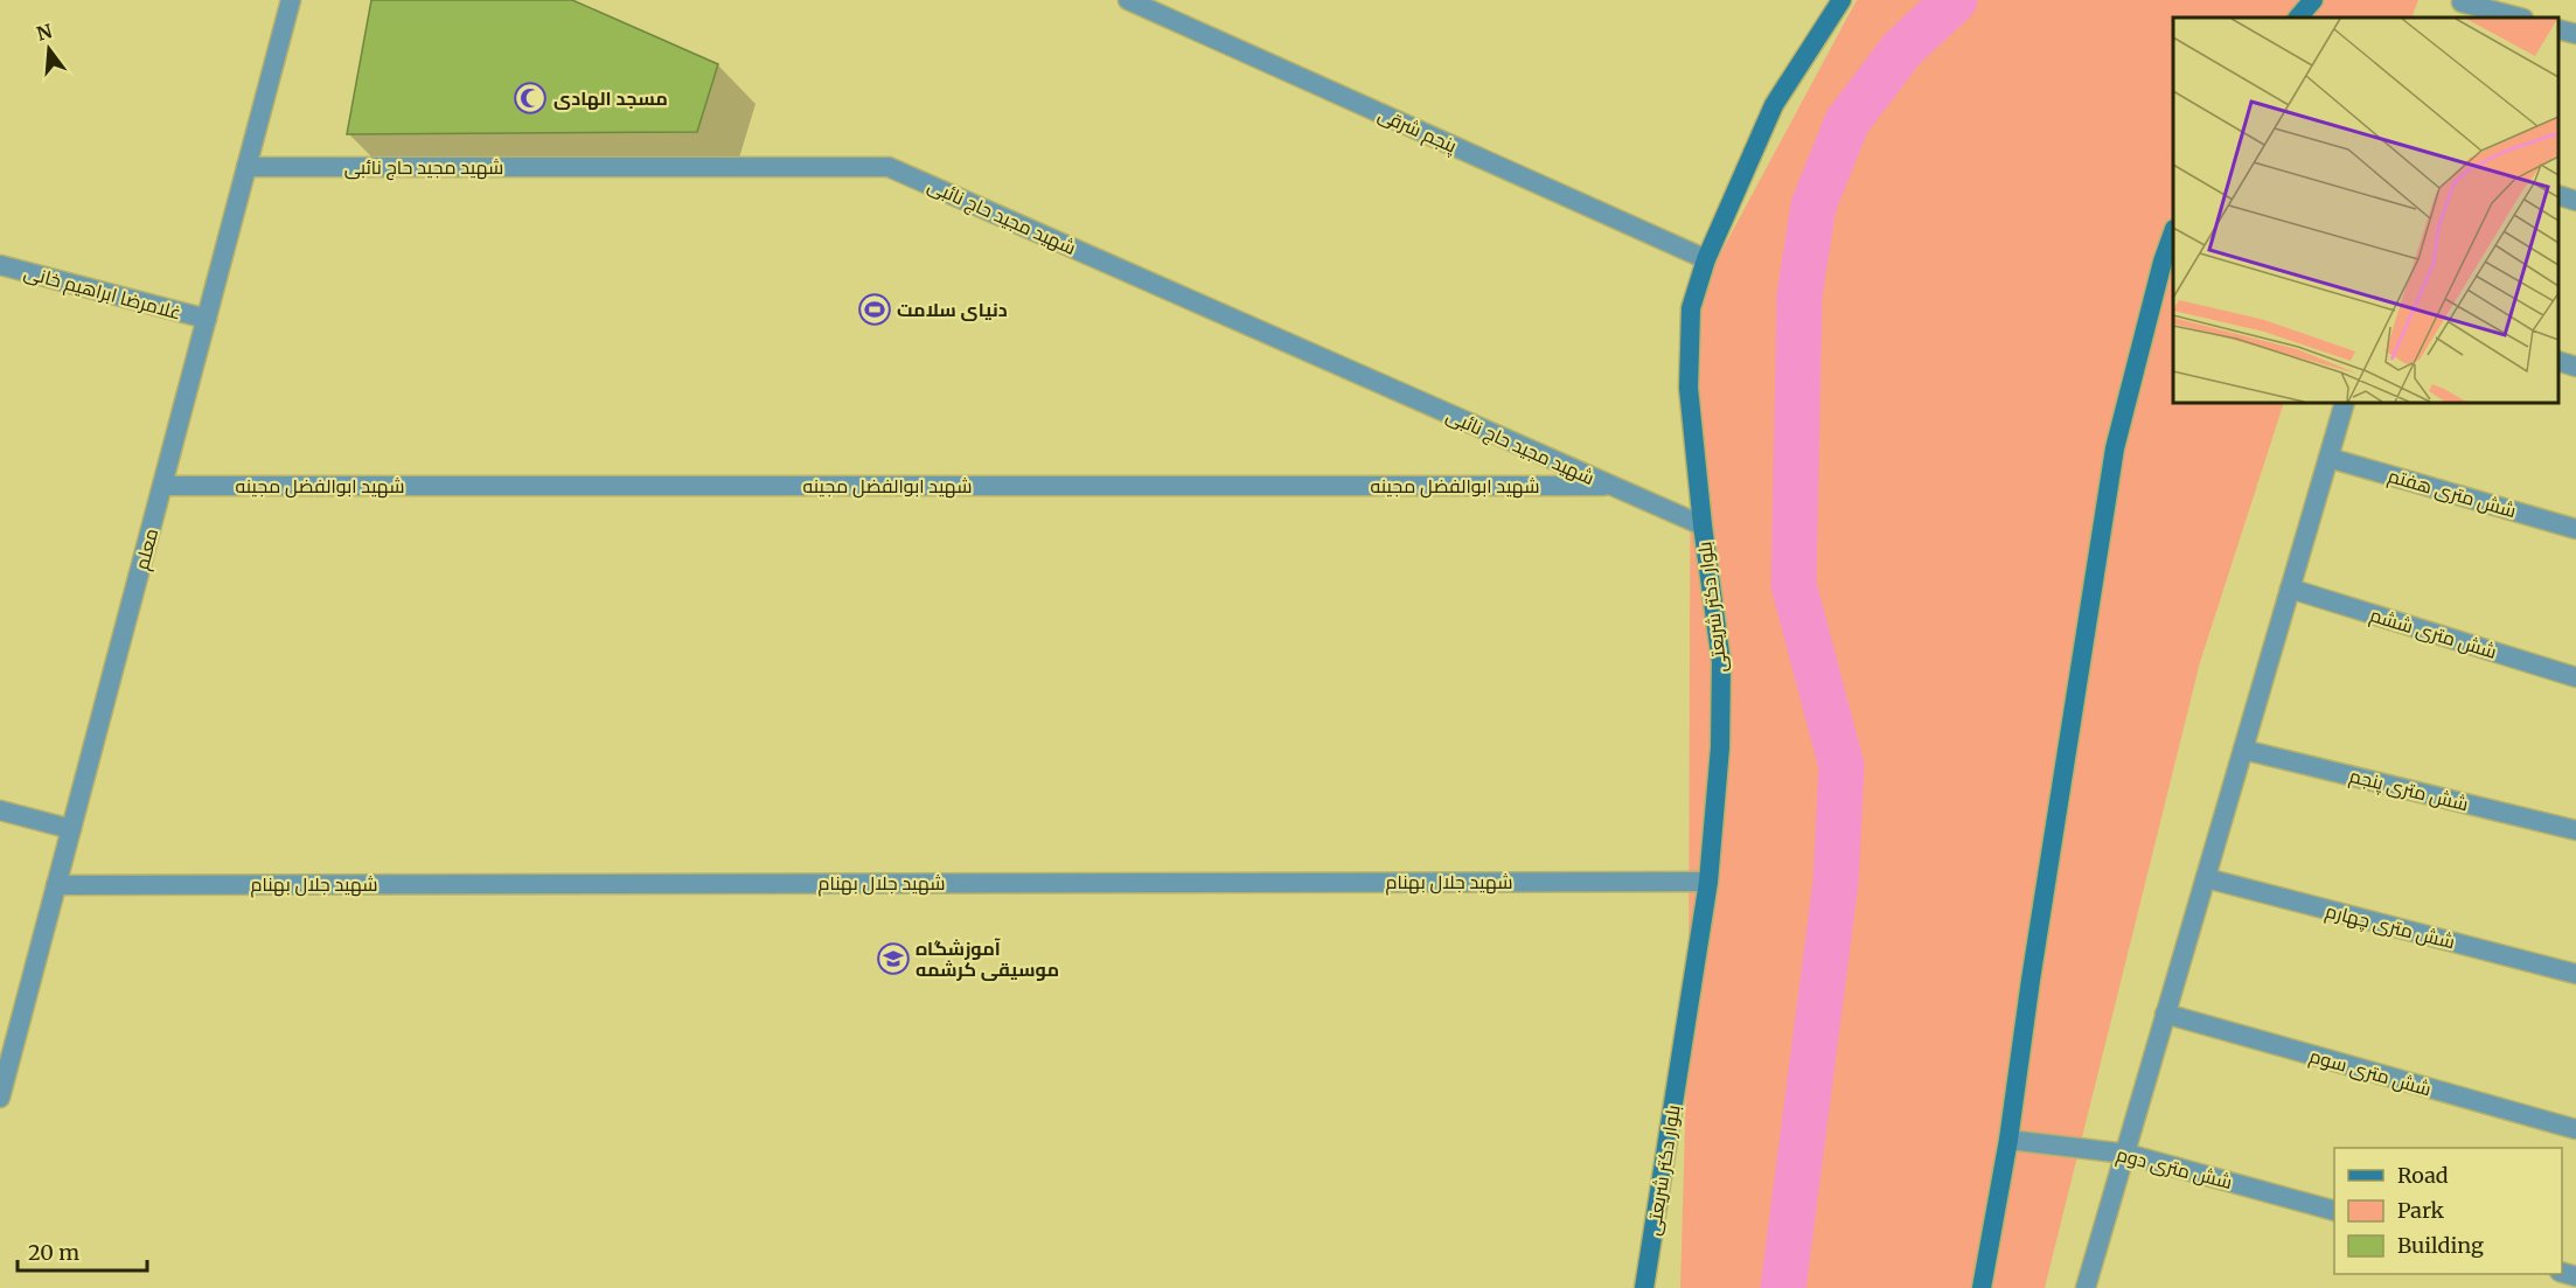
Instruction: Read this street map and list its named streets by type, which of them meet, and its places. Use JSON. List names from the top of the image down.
{
  "streets": {
    "main road": ["بلوار دکتر شریعتی"],
    "street": [
      "پنجم شرقی",
      "شهید مجید حاج نائبی",
      "غلامرضا ابراهیم خانی",
      "شهید ابوالفضل مجینه",
      "شش متری هفتم",
      "معلم",
      "شش متری ششم",
      "شش متری پنجم",
      "شهید جلال بهنام",
      "شش متری چهارم",
      "شش متری سوم",
      "شش متری دوم"
    ]
  },
  "crossings": [
    ["پنجم شرقی", "بلوار دکتر شریعتی"],
    ["شهید مجید حاج نائبی", "شهید ابوالفضل مجینه"],
    ["شهید مجید حاج نائبی", "معلم"],
    ["شهید مجید حاج نائبی", "بلوار دکتر شریعتی"],
    ["غلامرضا ابراهیم خانی", "معلم"],
    ["شهید ابوالفضل مجینه", "معلم"],
    ["معلم", "شهید جلال بهنام"],
    ["بلوار دکتر شریعتی", "شهید جلال بهنام"]
  ],
  "places": {
    "mosque": ["مسجد الهادی"],
    "sports": ["دنیای سلامت"],
    "school or university": ["آموزشگاه موسیقی کرشمه"]
  },
  "legend": ["Road", "Park", "Building"],
  "scale_bar": "20 m",
  "north": "top"
}
